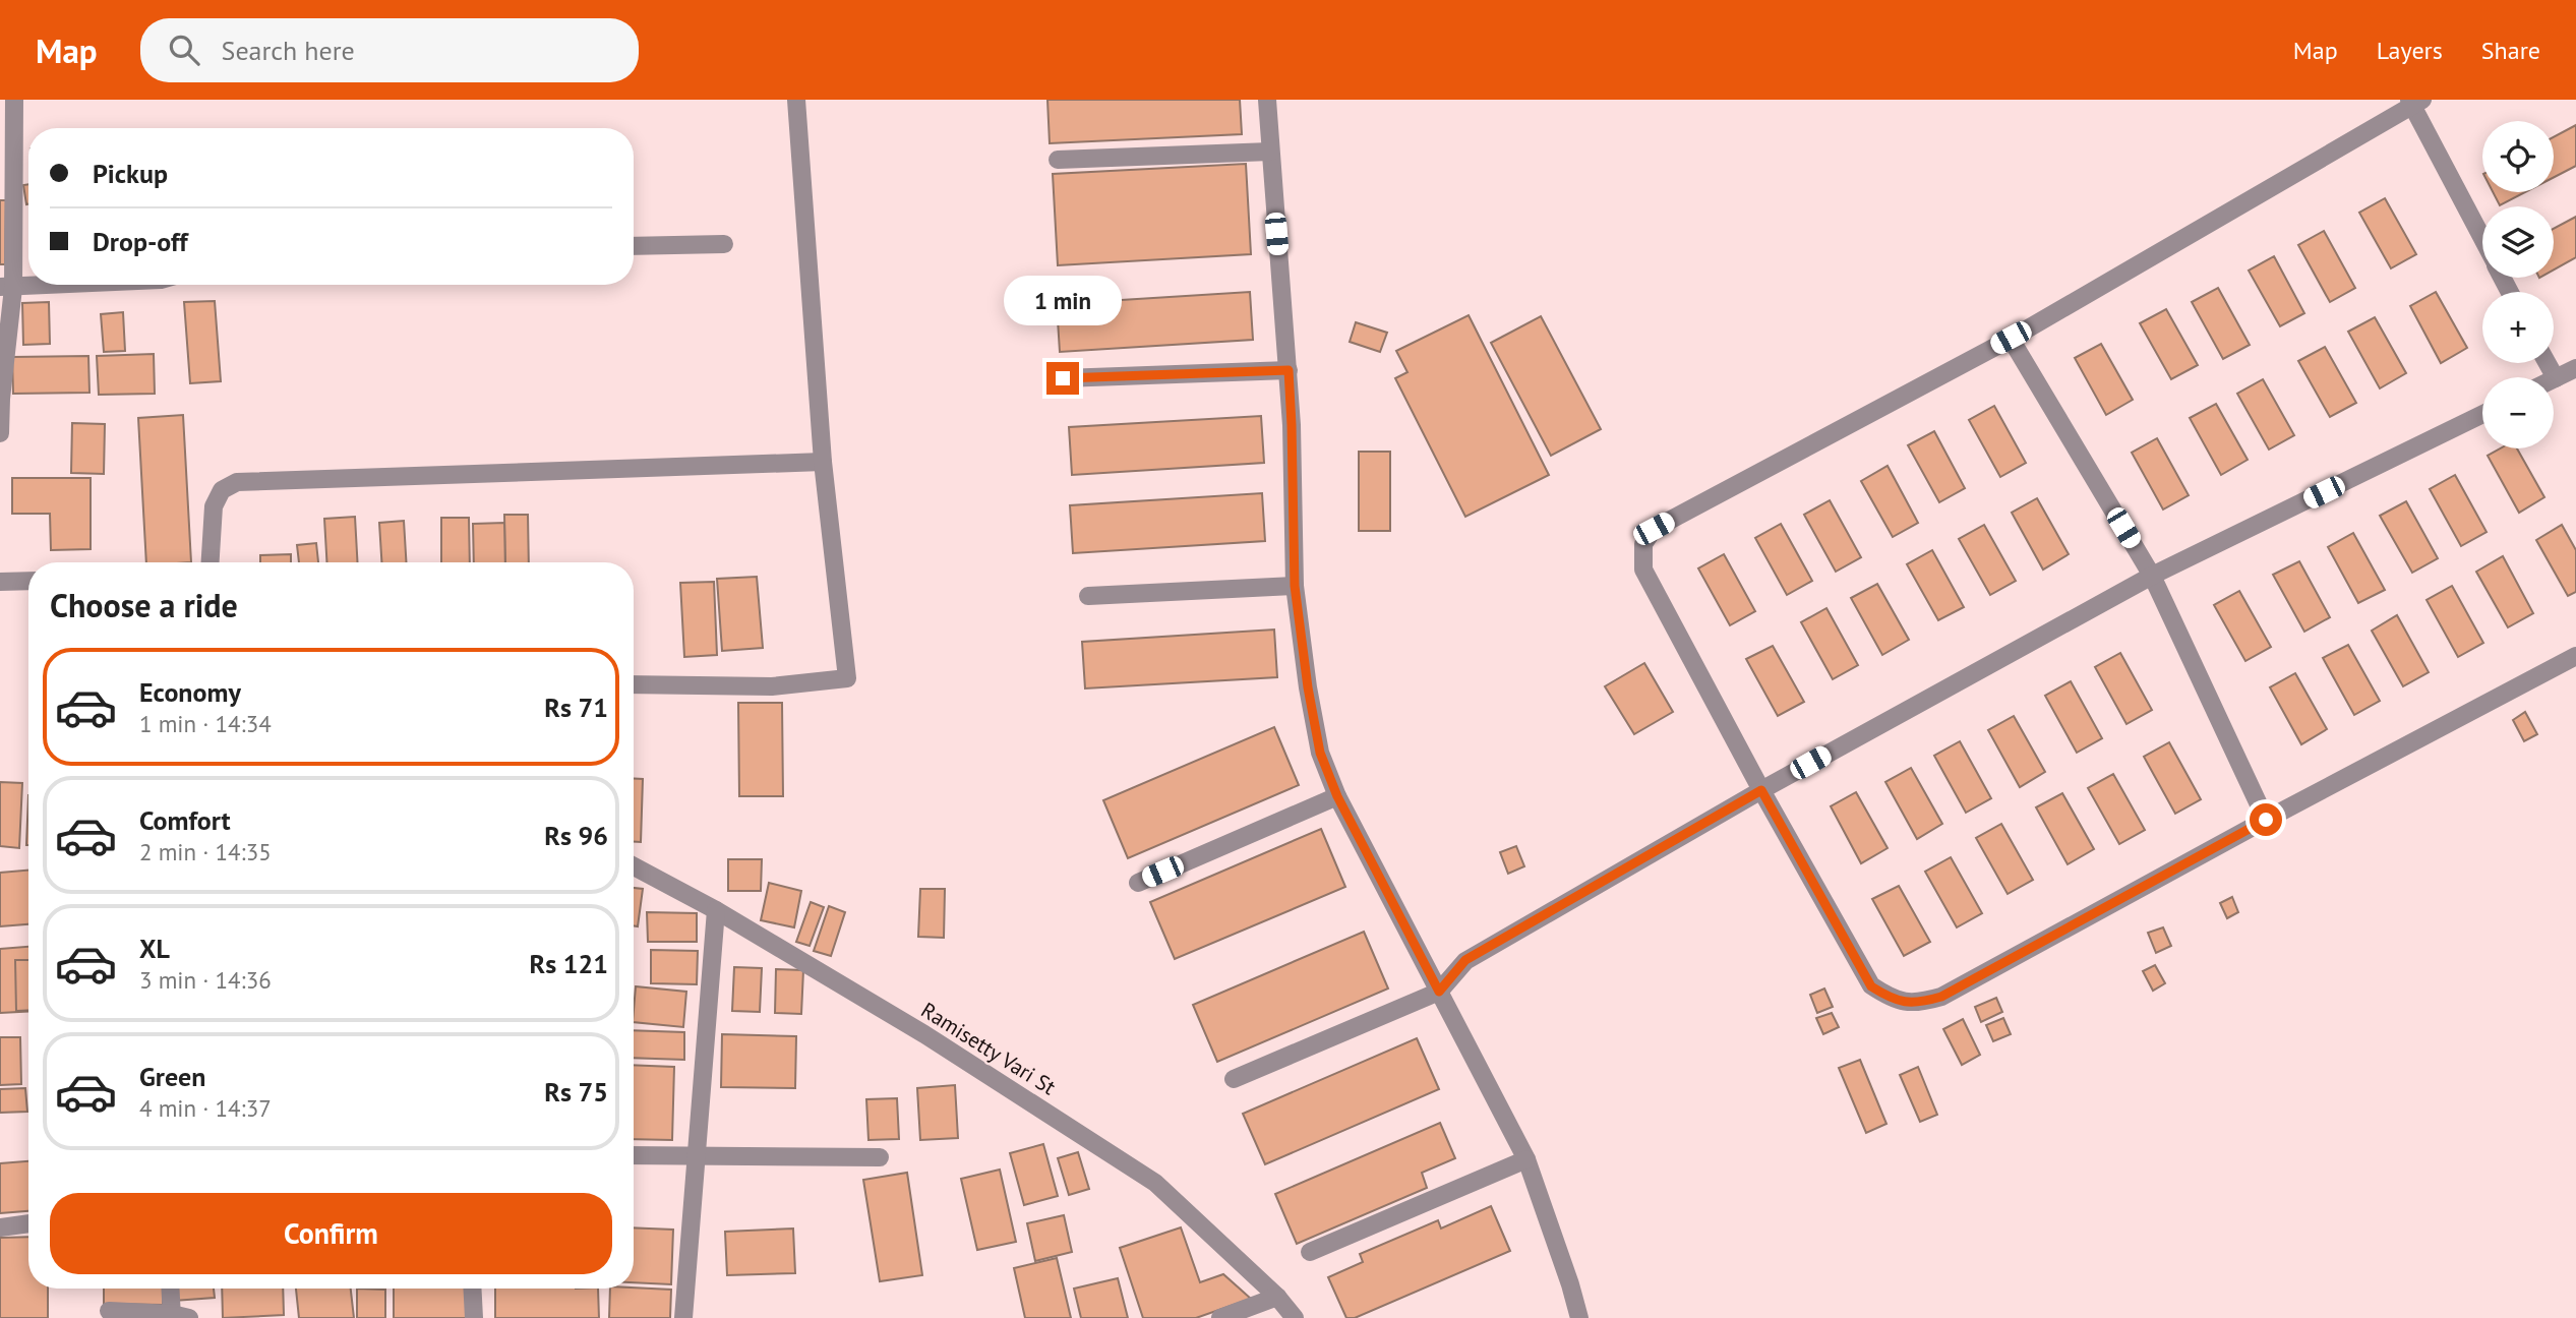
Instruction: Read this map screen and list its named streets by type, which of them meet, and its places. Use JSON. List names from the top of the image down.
{
  "streets": {
    "street": ["Ramisetty Vari St"]
  },
  "page": {
    "header": "Map",
    "search": "Search here",
    "nav": ["Map", "Layers", "Share"],
    "map_buttons": ["+", "−"],
    "banner": ["Pickup", "Drop-off"],
    "bubble": "1 min",
    "heading": "Choose a ride",
    "list": [
      {
        "name": "Economy",
        "note": "1 min · 14:34",
        "value": "Rs 71"
      },
      {
        "name": "Comfort",
        "note": "2 min · 14:35",
        "value": "Rs 96"
      },
      {
        "name": "XL",
        "note": "3 min · 14:36",
        "value": "Rs 121"
      },
      {
        "name": "Green",
        "note": "4 min · 14:37",
        "value": "Rs 75"
      }
    ],
    "buttons": "Confirm"
  }
}
